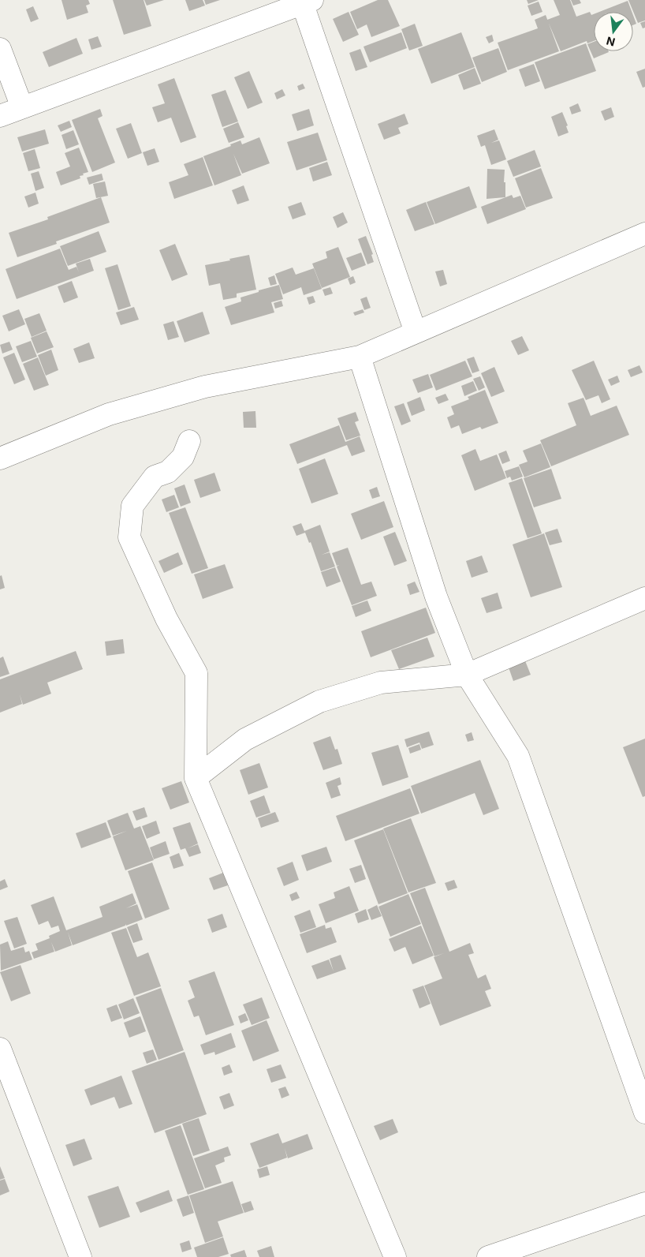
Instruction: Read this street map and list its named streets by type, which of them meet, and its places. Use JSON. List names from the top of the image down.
{
  "north": "bottom"
}
